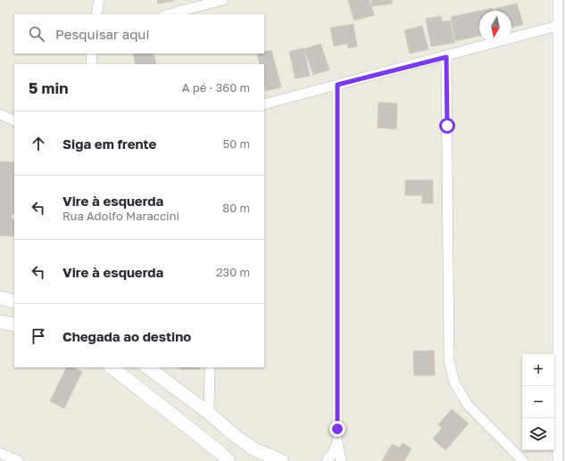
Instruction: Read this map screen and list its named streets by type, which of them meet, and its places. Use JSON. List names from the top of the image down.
{
  "north": "bottom",
  "page": {
    "search": "Pesquisar aqui",
    "heading": ["5 min", "A pé · 360 m"],
    "list": [
      ["Siga em frente", "50 m"],
      ["Vire à esquerda", "Rua Adolfo Maraccini", "80 m"],
      ["Vire à esquerda", "230 m"],
      "Chegada ao destino"
    ],
    "map_buttons": ["+", "−"]
  }
}
